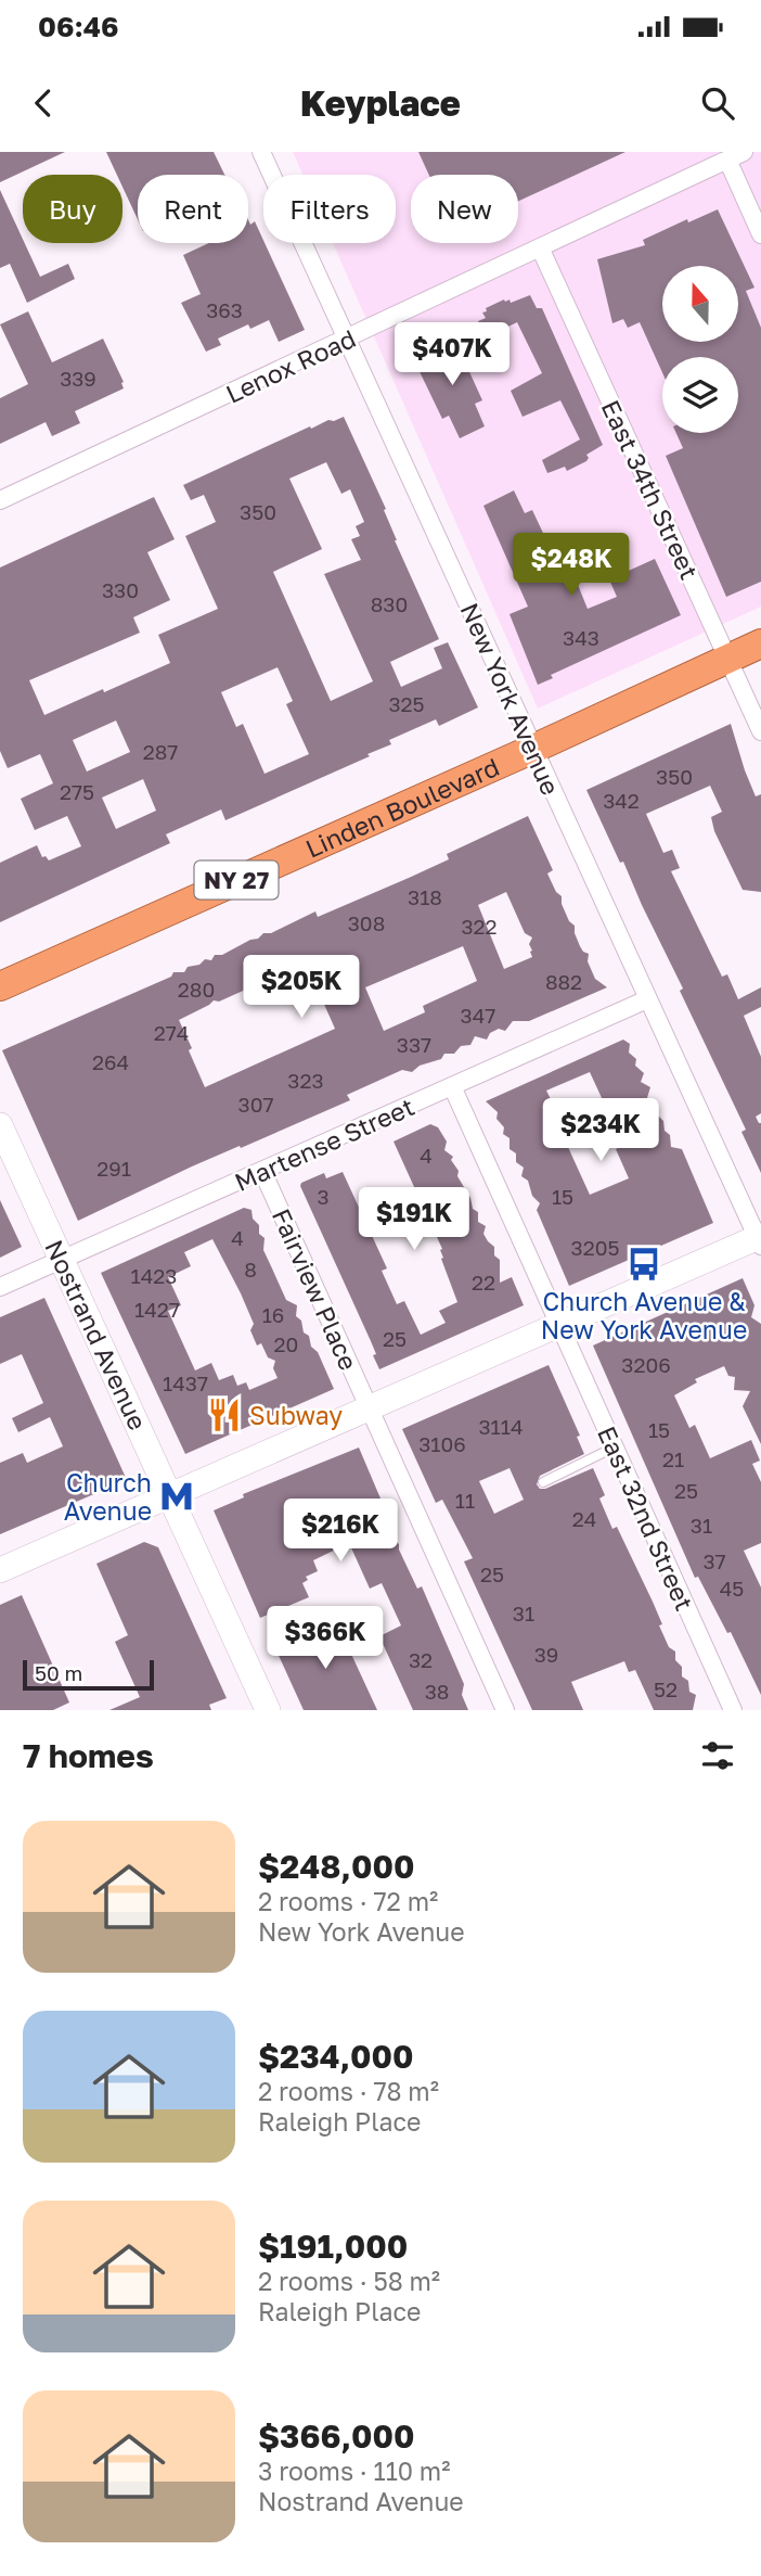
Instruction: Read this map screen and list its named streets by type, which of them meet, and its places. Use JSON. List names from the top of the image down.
{
  "streets": {
    "highway": ["Linden Boulevard", "NY 27"],
    "main road": ["Nostrand Avenue"],
    "street": [
      "Lenox Road",
      "East 34th Street",
      "New York Avenue",
      "Martense Street",
      "Fairview Place",
      "East 32nd Street"
    ]
  },
  "crossings": [
    ["Lenox Road", "East 34th Street"],
    ["Lenox Road", "New York Avenue"],
    ["East 34th Street", "Linden Boulevard"],
    ["New York Avenue", "Linden Boulevard"],
    ["New York Avenue", "Martense Street"],
    ["Martense Street", "Fairview Place"],
    ["Martense Street", "Nostrand Avenue"],
    ["Martense Street", "East 32nd Street"]
  ],
  "places": {
    "bus stop": ["Church Avenue & New York Avenue"],
    "restaurant": ["Subway"],
    "metro station": ["Church Avenue"]
  },
  "house_numbers": [
    "363",
    "339",
    "350",
    "330",
    "830",
    "343",
    "325",
    "287",
    "350",
    "275",
    "342",
    "318",
    "308",
    "322",
    "882",
    "280",
    "347",
    "274",
    "337",
    "264",
    "323",
    "307",
    "4",
    "291",
    "3",
    "15",
    "4",
    "3205",
    "8",
    "1423",
    "22",
    "1427",
    "16",
    "25",
    "20",
    "3206",
    "1437",
    "3114",
    "15",
    "3106",
    "21",
    "25",
    "11",
    "24",
    "31",
    "37",
    "25",
    "45",
    "31",
    "39",
    "32",
    "52",
    "38"
  ],
  "scale_bar": "50 m",
  "north": "top",
  "page": {
    "status": "06:46",
    "header": "Keyplace",
    "chip": [
      "Buy",
      "Rent",
      "Filters",
      "New"
    ],
    "price": [
      "$407K",
      "$248K",
      "$205K",
      "$234K",
      "$191K",
      "$216K",
      "$366K"
    ],
    "scale": "50 m",
    "heading": "7 homes",
    "list": [
      {
        "name": "$248,000",
        "note": "2 rooms · 72 m² · New York Avenue"
      },
      {
        "name": "$234,000",
        "note": "2 rooms · 78 m² · Raleigh Place"
      },
      {
        "name": "$191,000",
        "note": "2 rooms · 58 m² · Raleigh Place"
      },
      {
        "name": "$366,000",
        "note": "3 rooms · 110 m² · Nostrand Avenue"
      }
    ]
  }
}
